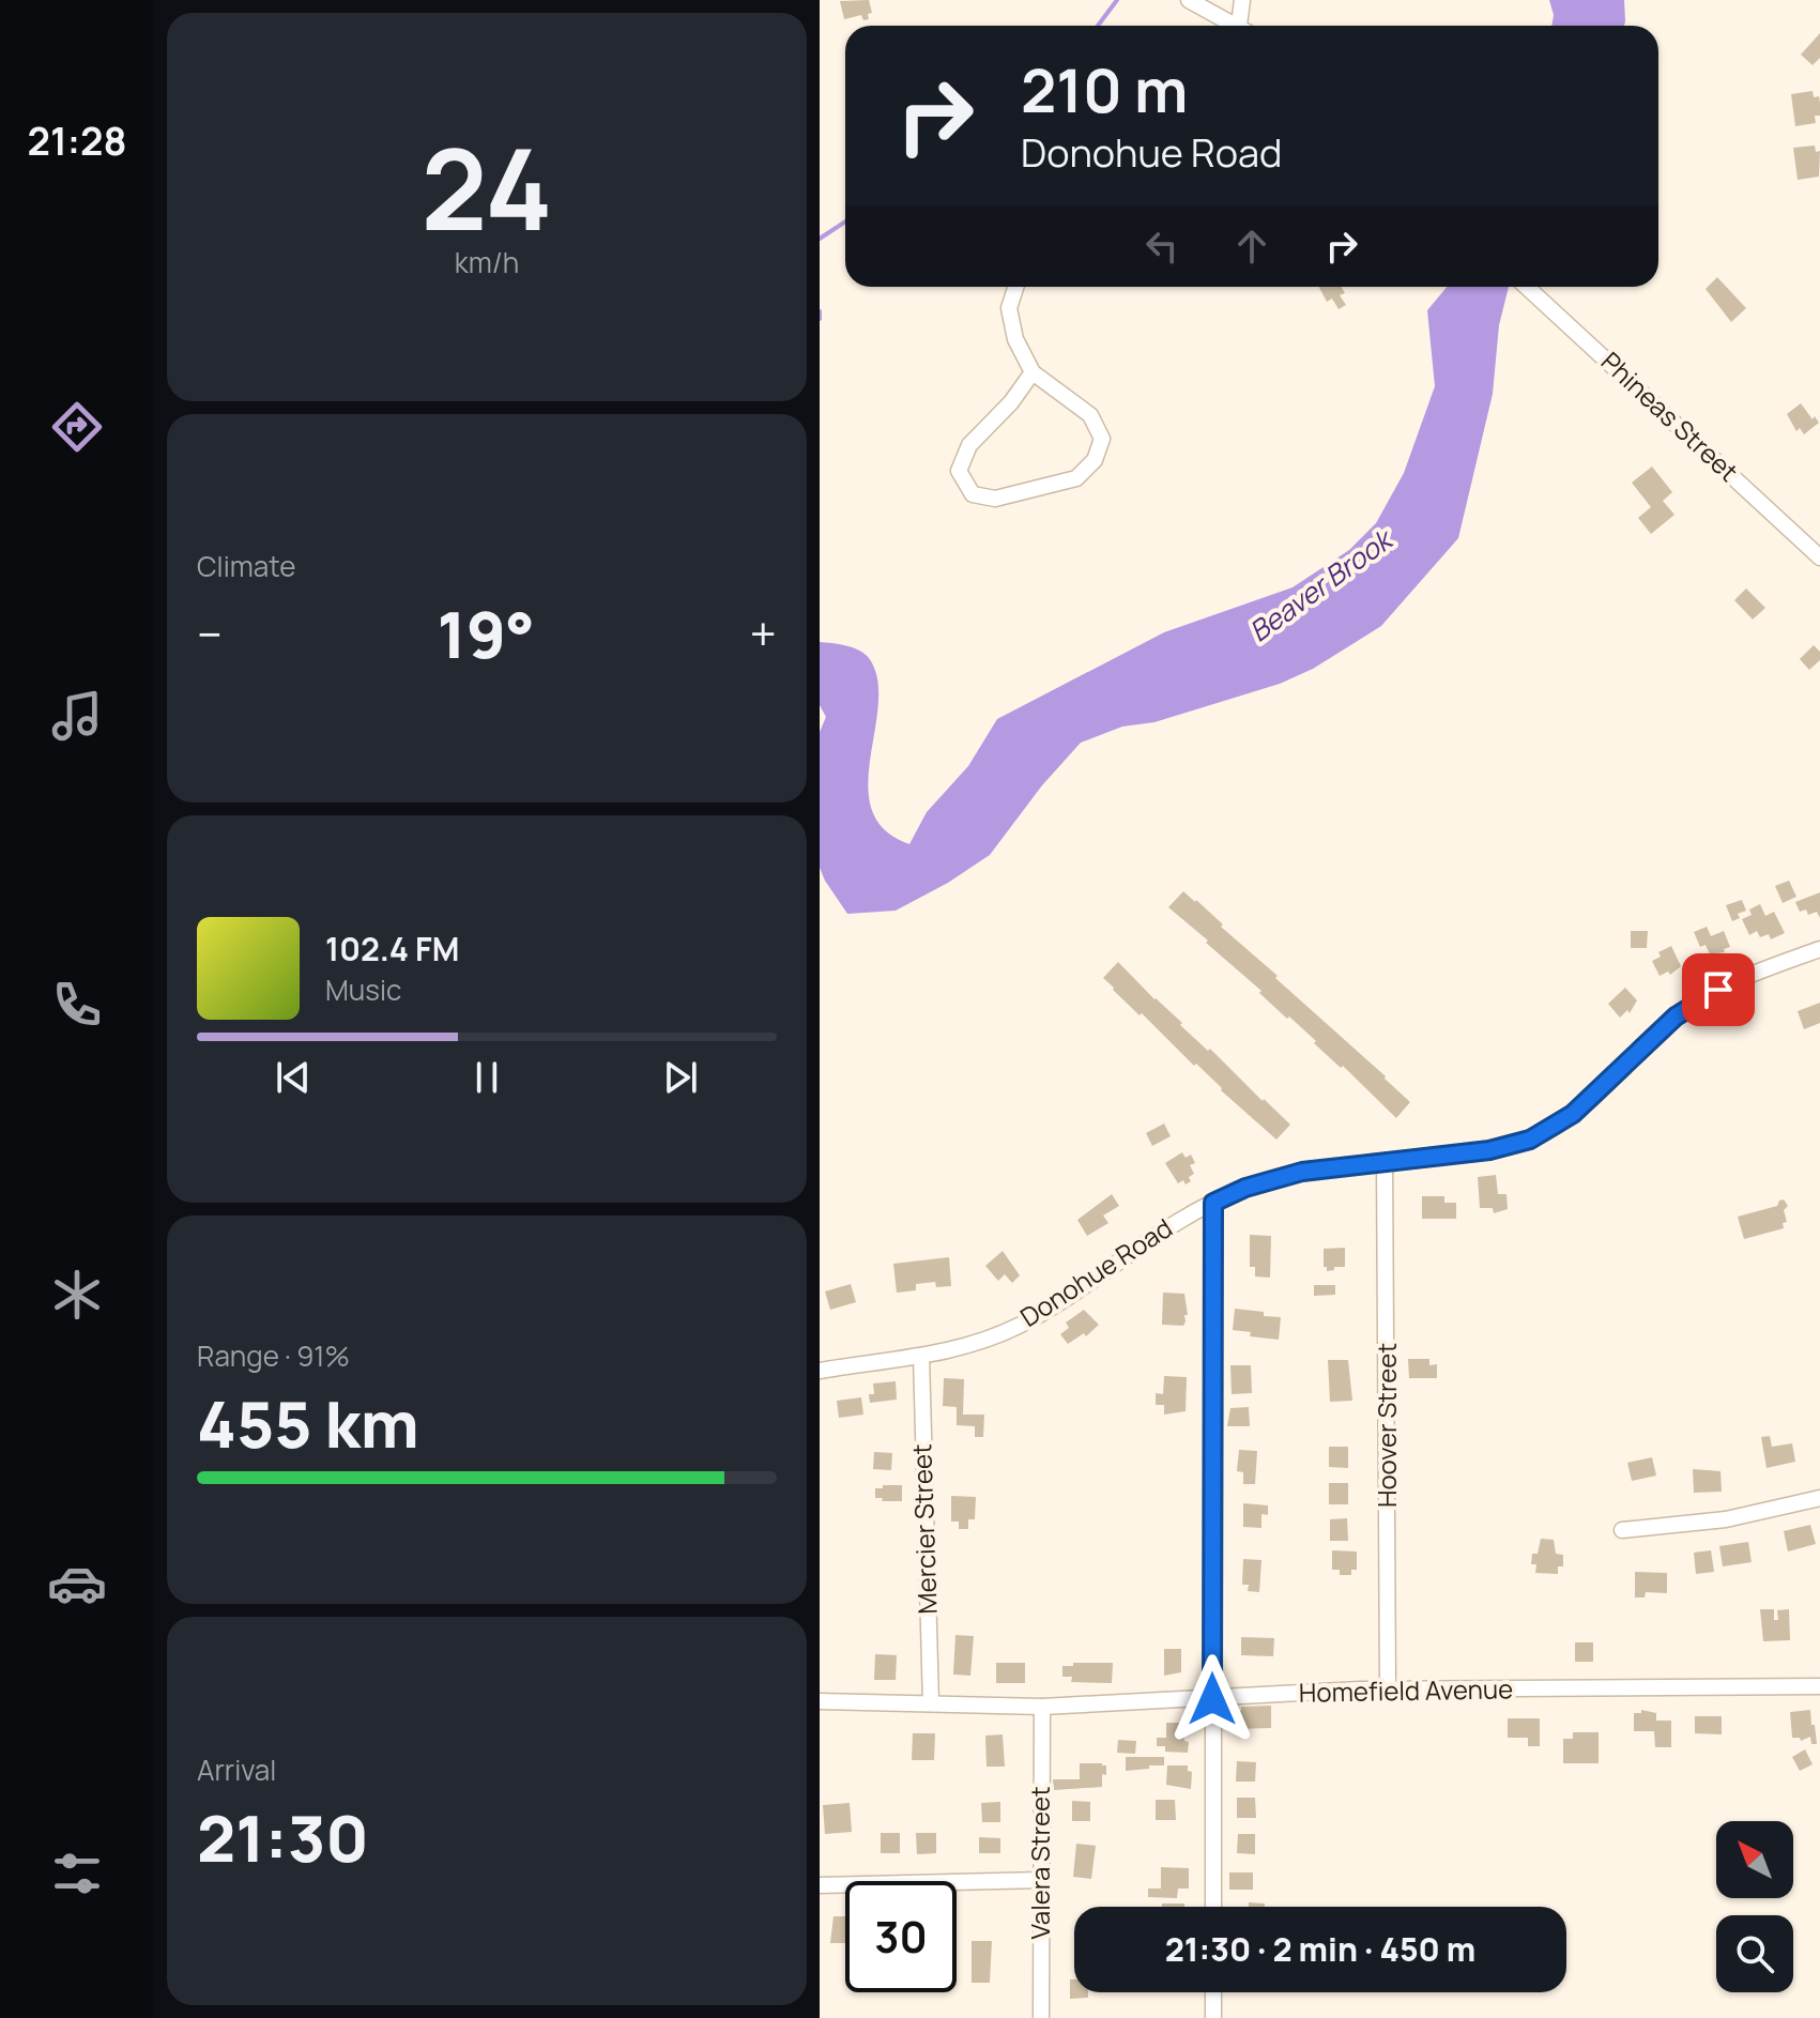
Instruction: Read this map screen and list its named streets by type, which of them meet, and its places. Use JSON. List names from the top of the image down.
{
  "streets": {
    "street": [
      "Phineas Street",
      "Donohue Road",
      "Hoover Street",
      "Mercier Street",
      "Homefield Avenue",
      "Valera Street"
    ]
  },
  "crossings": [
    ["Donohue Road", "Hoover Street"],
    ["Donohue Road", "Mercier Street"],
    ["Hoover Street", "Homefield Avenue"],
    ["Mercier Street", "Homefield Avenue"],
    ["Homefield Avenue", "Valera Street"]
  ],
  "water": ["Beaver Brook"],
  "north": "top left",
  "page": {
    "tabs": "21:28",
    "tile": [
      ["24", "km/h"],
      "Climate",
      ["Range · 91%", "455 km"],
      ["Arrival", "21:30"]
    ],
    "turn": ["210 m", "Donohue Road"],
    "heat": ["−", "19°", "+"],
    "song": ["102.4 FM", "Music"],
    "limit": "30",
    "trip": "21:30 · 2 min · 450 m"
  }
}
